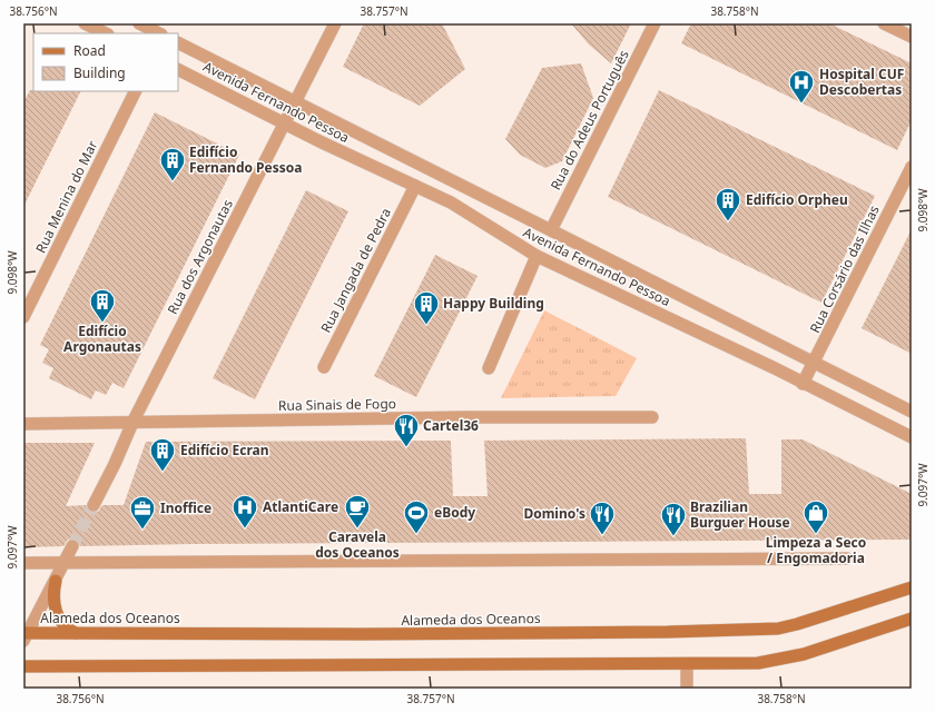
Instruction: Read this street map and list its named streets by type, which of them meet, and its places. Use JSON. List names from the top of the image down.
{
  "streets": {
    "main road": ["Alameda dos Oceanos"],
    "street": [
      "Avenida Fernando Pessoa",
      "Rua do Adeus Português",
      "Rua Menina do Mar",
      "Rua dos Argonautas",
      "Rua Corsário das Ilhas",
      "Rua Jangada de Pedra",
      "Rua Sinais de Fogo"
    ]
  },
  "crossings": [
    ["Avenida Fernando Pessoa", "Rua do Adeus Português"],
    ["Avenida Fernando Pessoa", "Rua dos Argonautas"],
    ["Avenida Fernando Pessoa", "Rua Corsário das Ilhas"],
    ["Avenida Fernando Pessoa", "Rua Jangada de Pedra"],
    ["Rua dos Argonautas", "Rua Sinais de Fogo"]
  ],
  "places": {
    "hospital": ["Hospital CUF Descobertas", "AtlantiCare"],
    "building": [
      "Edifício Fernando Pessoa",
      "Edifício Orpheu",
      "Edifício Argonautas",
      "Happy Building",
      "Edifício Ecran"
    ],
    "restaurant": ["Cartel36", "Domino's", "Brazilian Burguer House"],
    "cafe": ["Caravela dos Oceanos"],
    "office": ["Inoffice"],
    "sports": ["eBody"],
    "shop": ["Limpeza a Seco / Engomadoria"]
  },
  "legend": ["Road", "Building"],
  "coordinates": [
    "38.756°N",
    "38.757°N",
    "38.758°N",
    "9.098°W",
    "9.097°W"
  ]
}
